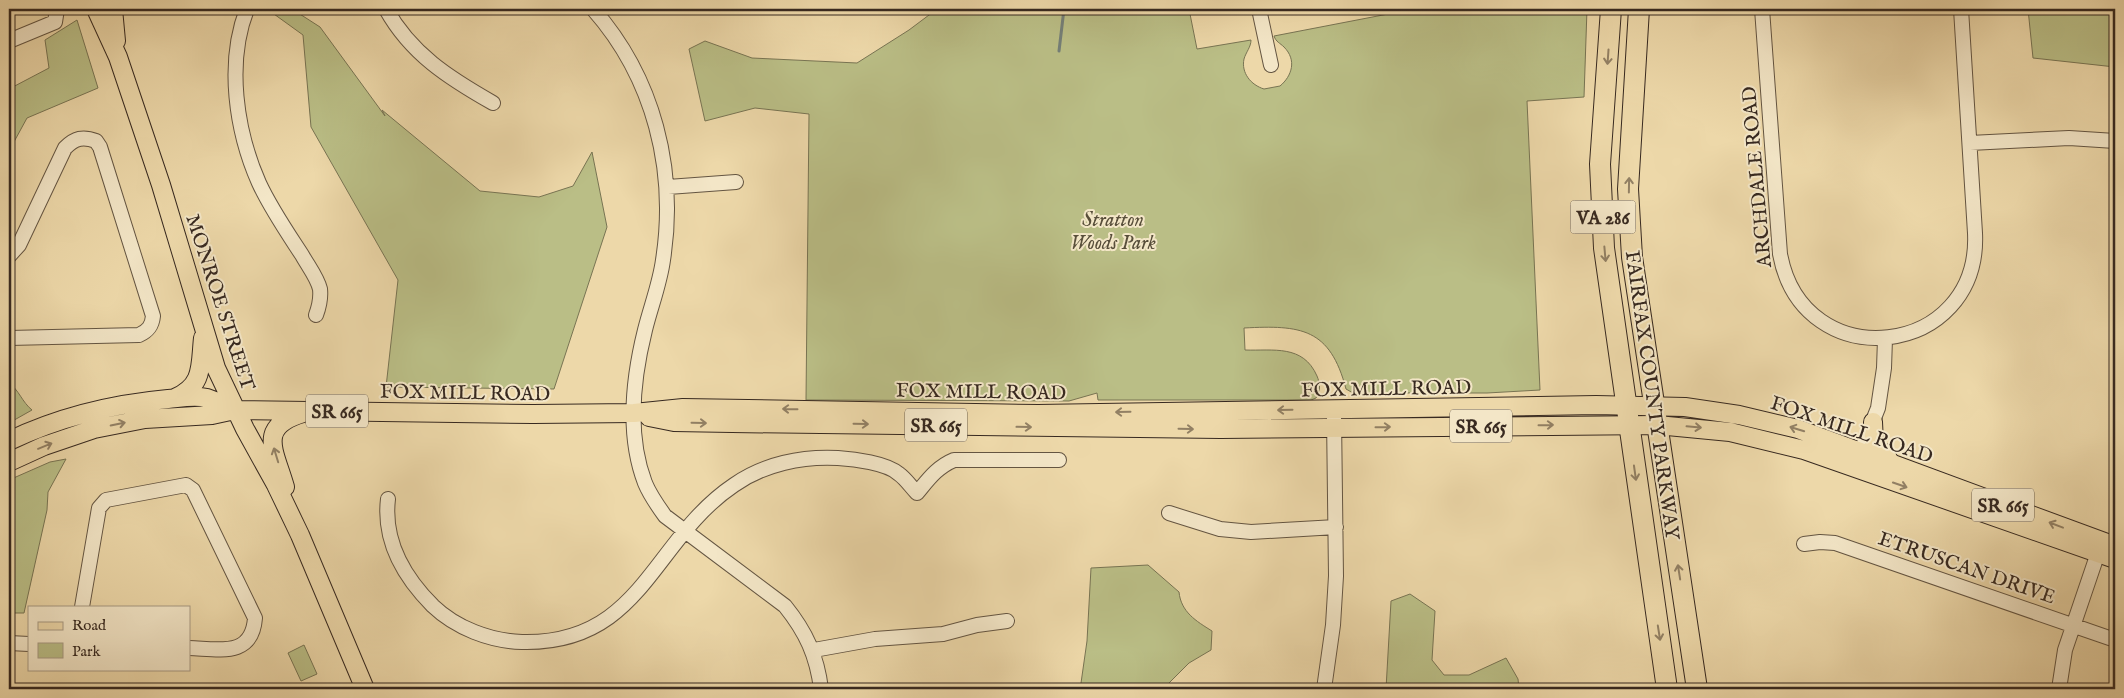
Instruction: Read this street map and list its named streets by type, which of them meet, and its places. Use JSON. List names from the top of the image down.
{
  "streets": {
    "highway": ["VA 286", "FAIRFAX COUNTY PARKWAY"],
    "main road": ["MONROE STREET", "FOX MILL ROAD", "SR 665"],
    "street": ["ARCHDALE ROAD", "ETRUSCAN DRIVE"]
  },
  "crossings": [
    ["MONROE STREET", "FOX MILL ROAD"],
    ["FOX MILL ROAD", "FAIRFAX COUNTY PARKWAY"]
  ],
  "parks": ["Stratton Woods Park"],
  "legend": ["Road", "Park"]
}
